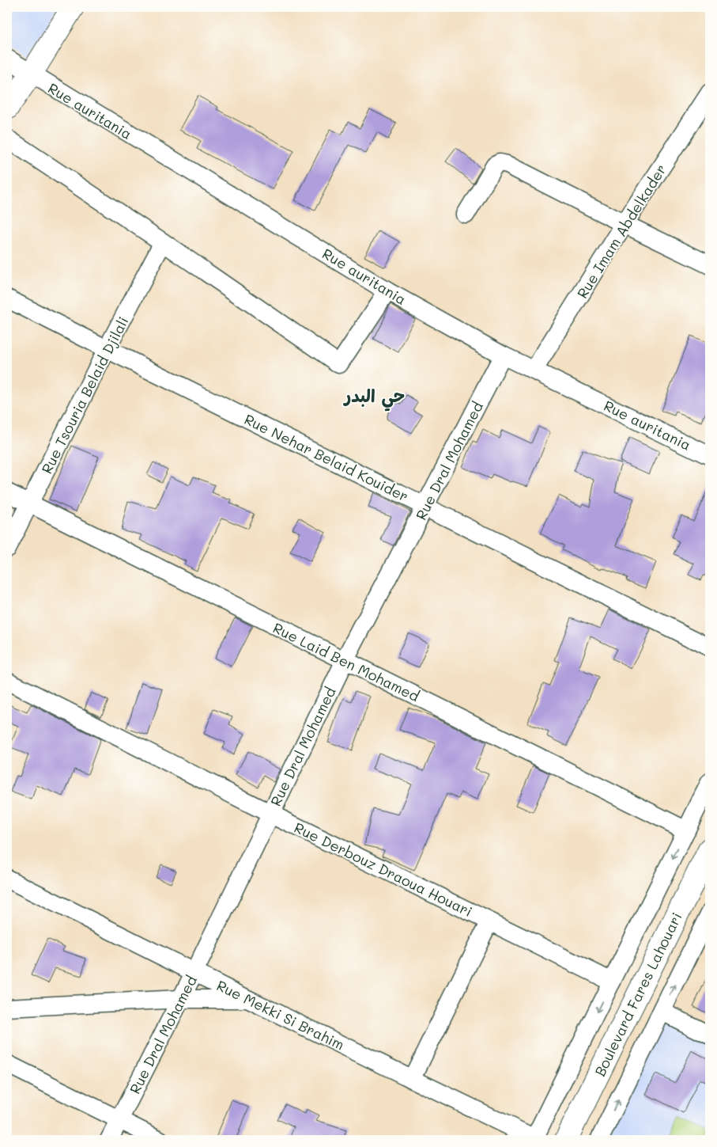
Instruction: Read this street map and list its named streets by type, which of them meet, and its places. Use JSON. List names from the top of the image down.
{
  "streets": {
    "main road": ["Boulevard Fares Lahouari"],
    "street": [
      "Rue auritania",
      "Rue Imam Abdelkader",
      "Rue Tsouria Belaid Djilali",
      "Rue Nehar Belaid Kouider",
      "Rue Dral Mohamed",
      "Rue Laid Ben Mohamed",
      "Rue Derbouz Draoua Houari",
      "Rue Mekki Si Brahim"
    ]
  },
  "crossings": [
    ["Rue auritania", "Rue Imam Abdelkader"],
    ["Rue auritania", "Rue Dral Mohamed"],
    ["Rue Tsouria Belaid Djilali", "Rue Nehar Belaid Kouider"],
    ["Rue Tsouria Belaid Djilali", "Rue Laid Ben Mohamed"],
    ["Rue Nehar Belaid Kouider", "Rue Dral Mohamed"],
    ["Rue Dral Mohamed", "Rue Laid Ben Mohamed"],
    ["Rue Dral Mohamed", "Rue Derbouz Draoua Houari"],
    ["Rue Dral Mohamed", "Rue Mekki Si Brahim"]
  ],
  "districts": ["حي البدر"]
}
